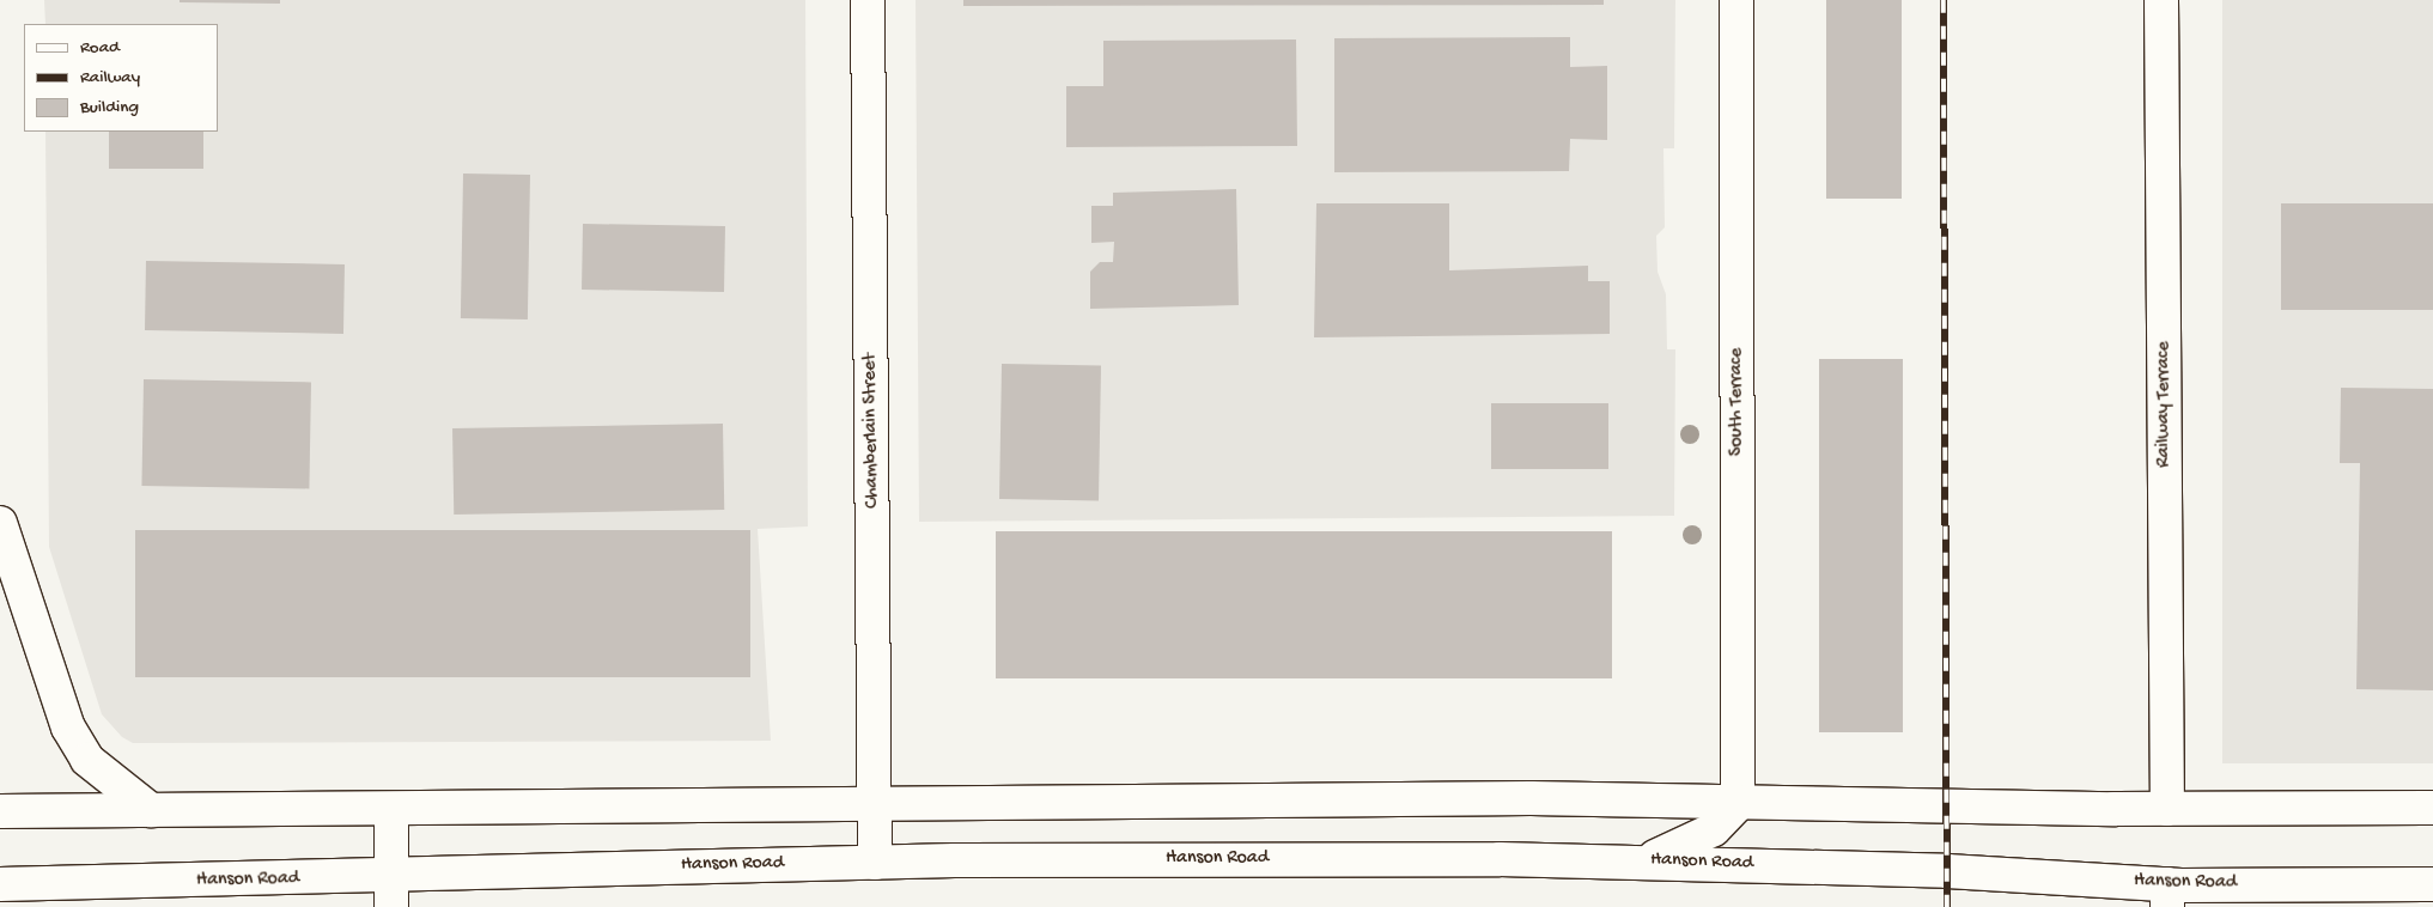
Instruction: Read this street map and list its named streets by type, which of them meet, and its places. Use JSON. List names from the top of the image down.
{
  "streets": {
    "main road": [
      "South Terrace",
      "Railway Terrace",
      "Chamberlain Street",
      "Hanson Road"
    ]
  },
  "crossings": [
    ["Chamberlain Street", "Hanson Road"]
  ],
  "legend": ["Road", "Railway", "Building"]
}
